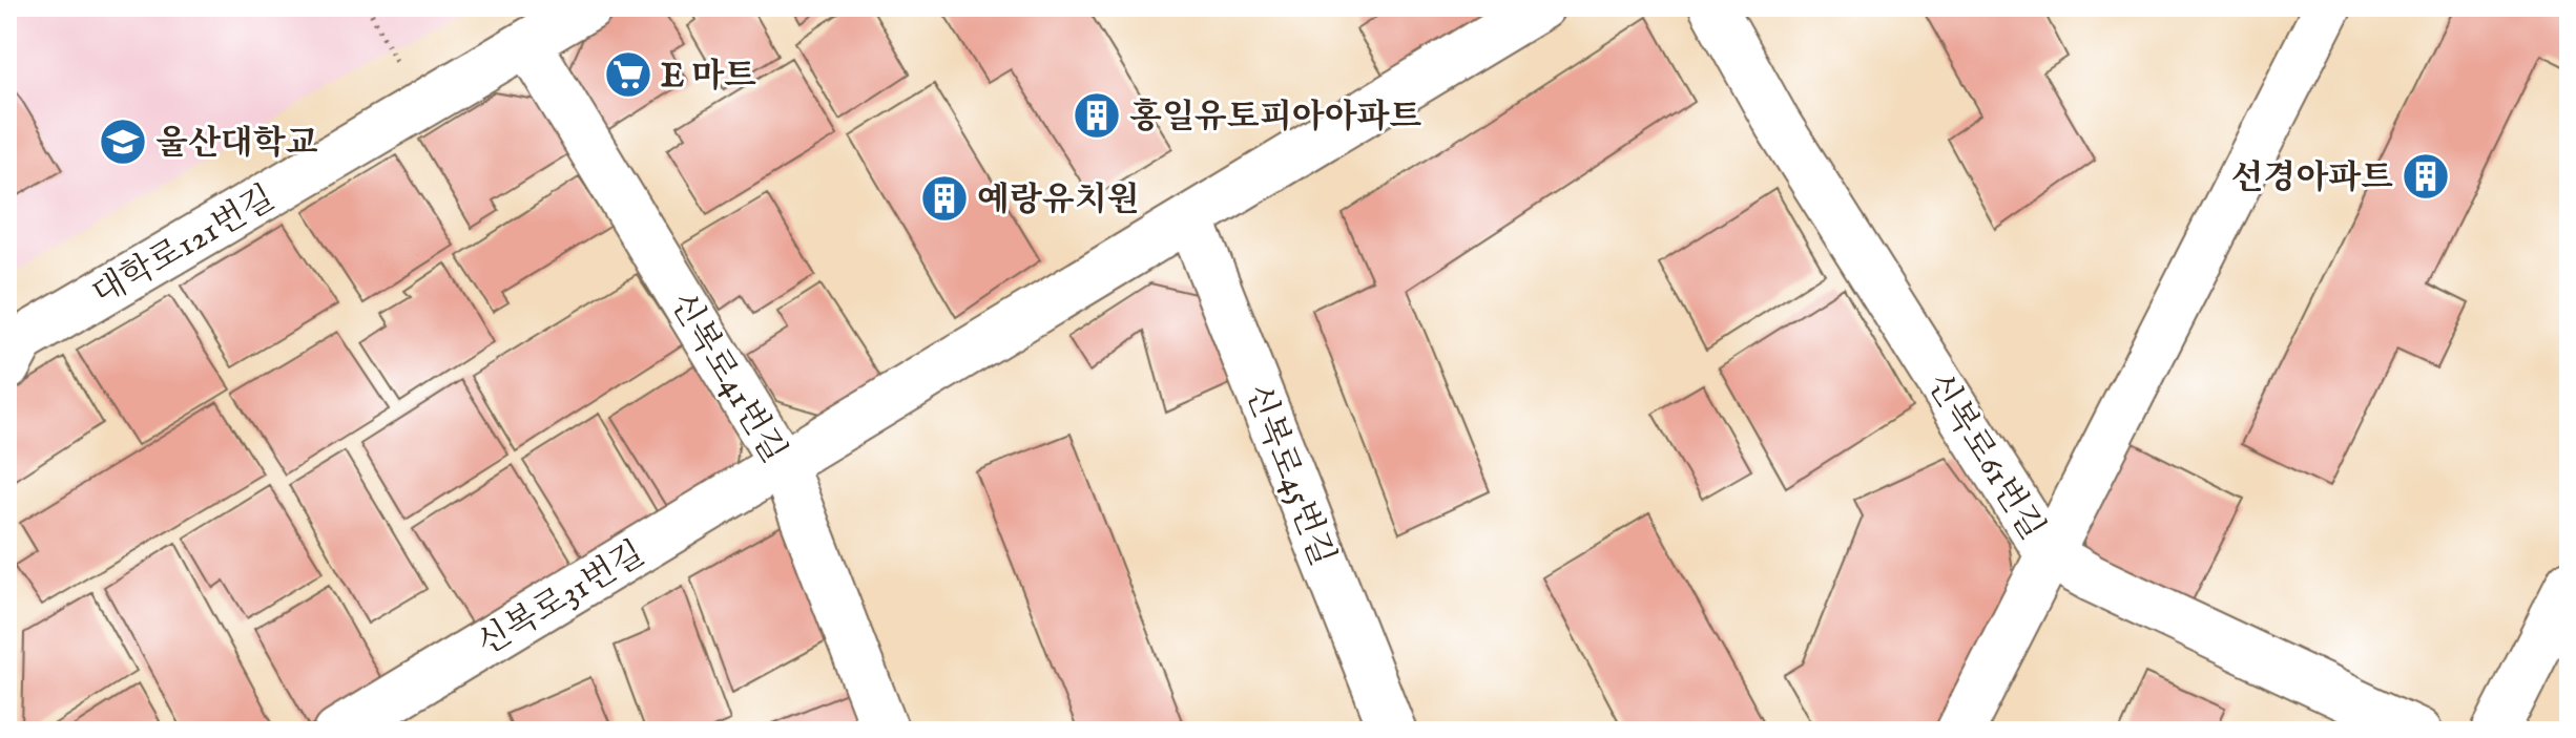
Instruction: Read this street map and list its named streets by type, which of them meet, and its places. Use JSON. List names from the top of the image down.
{
  "streets": {
    "street": [
      "대학로121번길",
      "신복로41번길",
      "신복로61번길",
      "신복로45번길",
      "신복로31번길"
    ]
  },
  "crossings": [
    ["대학로121번길", "신복로41번길"],
    ["신복로41번길", "신복로31번길"],
    ["신복로45번길", "신복로31번길"]
  ],
  "places": {
    "supermarket": ["E 마트"],
    "building": ["홍일유토피아아파트", "선경아파트", "예랑유치원"],
    "school or university": ["울산대학교"]
  }
}
